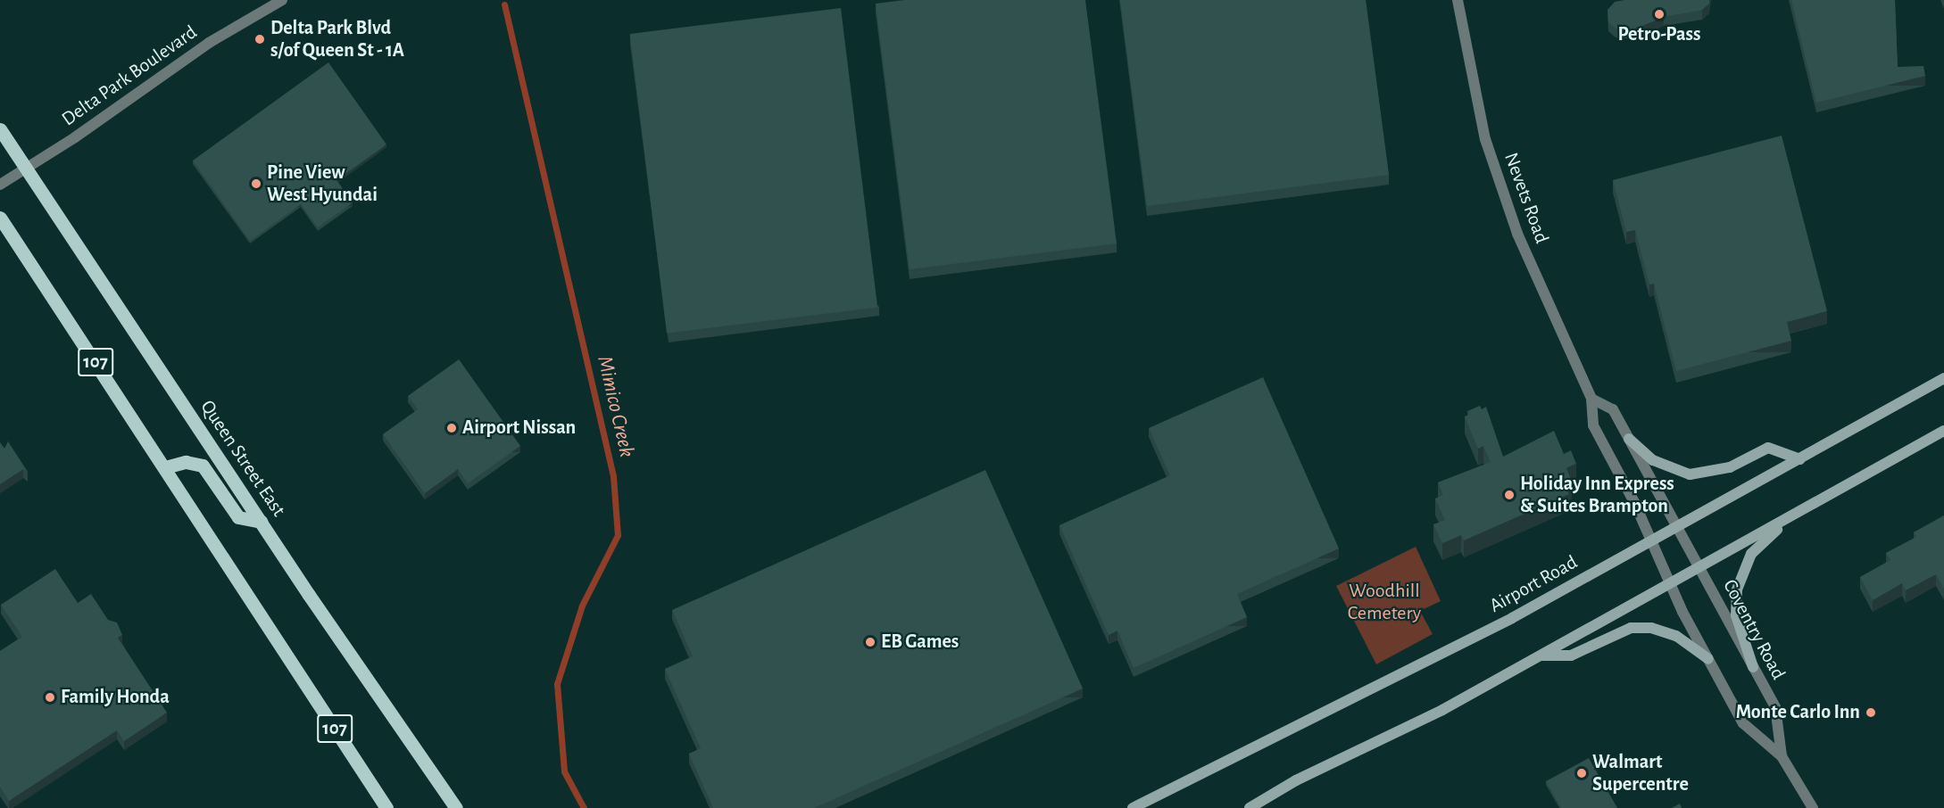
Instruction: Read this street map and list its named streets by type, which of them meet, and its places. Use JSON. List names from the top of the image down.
{
  "streets": {
    "main road": ["107", "Queen Street East", "Airport Road"],
    "street": ["Delta Park Boulevard", "Nevets Road", "Coventry Road"]
  },
  "crossings": [
    ["Delta Park Boulevard", "Queen Street East"],
    ["Nevets Road", "Airport Road"],
    ["Nevets Road", "Coventry Road"],
    ["Airport Road", "Coventry Road"]
  ],
  "water": ["Mimico Creek"],
  "parks": ["Woodhill Cemetery"],
  "places": [
    "Petro-Pass",
    "Delta Park Blvd s/of Queen St - 1A",
    "Pine View West Hyundai",
    "Airport Nissan",
    "Holiday Inn Express & Suites Brampton",
    "EB Games",
    "Family Honda",
    "Monte Carlo Inn",
    "Walmart Supercentre"
  ]
}
